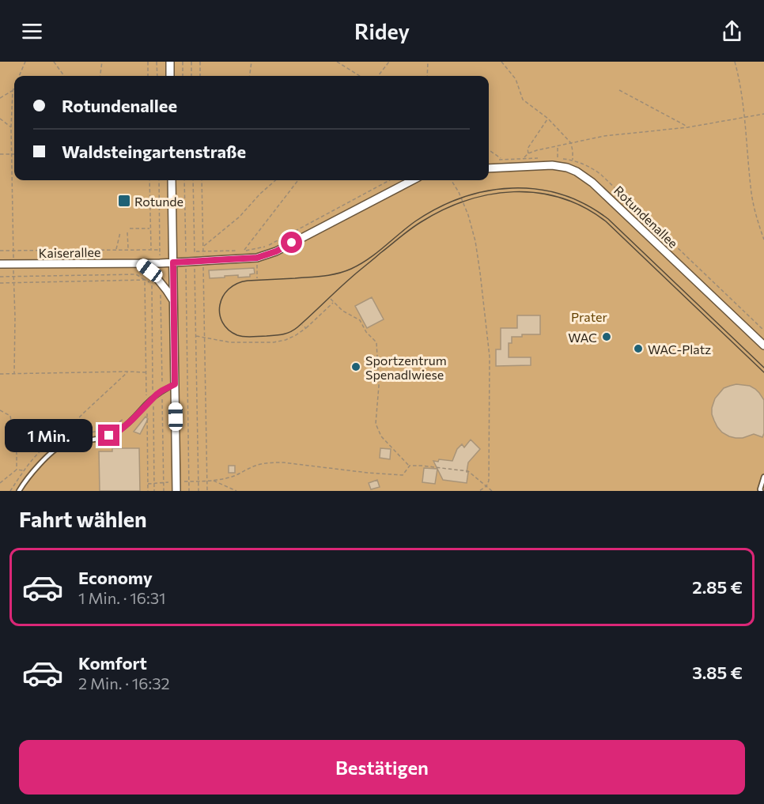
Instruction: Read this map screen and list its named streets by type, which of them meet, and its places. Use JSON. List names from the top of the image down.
{
  "streets": {
    "street": ["Rotundenallee", "Kaiserallee"]
  },
  "parks": ["Prater"],
  "places": {
    "transit": ["Rotunde"],
    "other": ["WAC", "WAC-Platz", "Sportzentrum Spenadlwiese"]
  },
  "page": {
    "header": "Ridey",
    "banner": ["Rotundenallee", "Waldsteingartenstraße"],
    "bubble": "1 Min.",
    "heading": "Fahrt wählen",
    "list": [
      {
        "name": "Economy",
        "note": "1 Min. · 16:31",
        "value": "2.85 €"
      },
      {
        "name": "Komfort",
        "note": "2 Min. · 16:32",
        "value": "3.85 €"
      }
    ],
    "buttons": "Bestätigen"
  }
}
